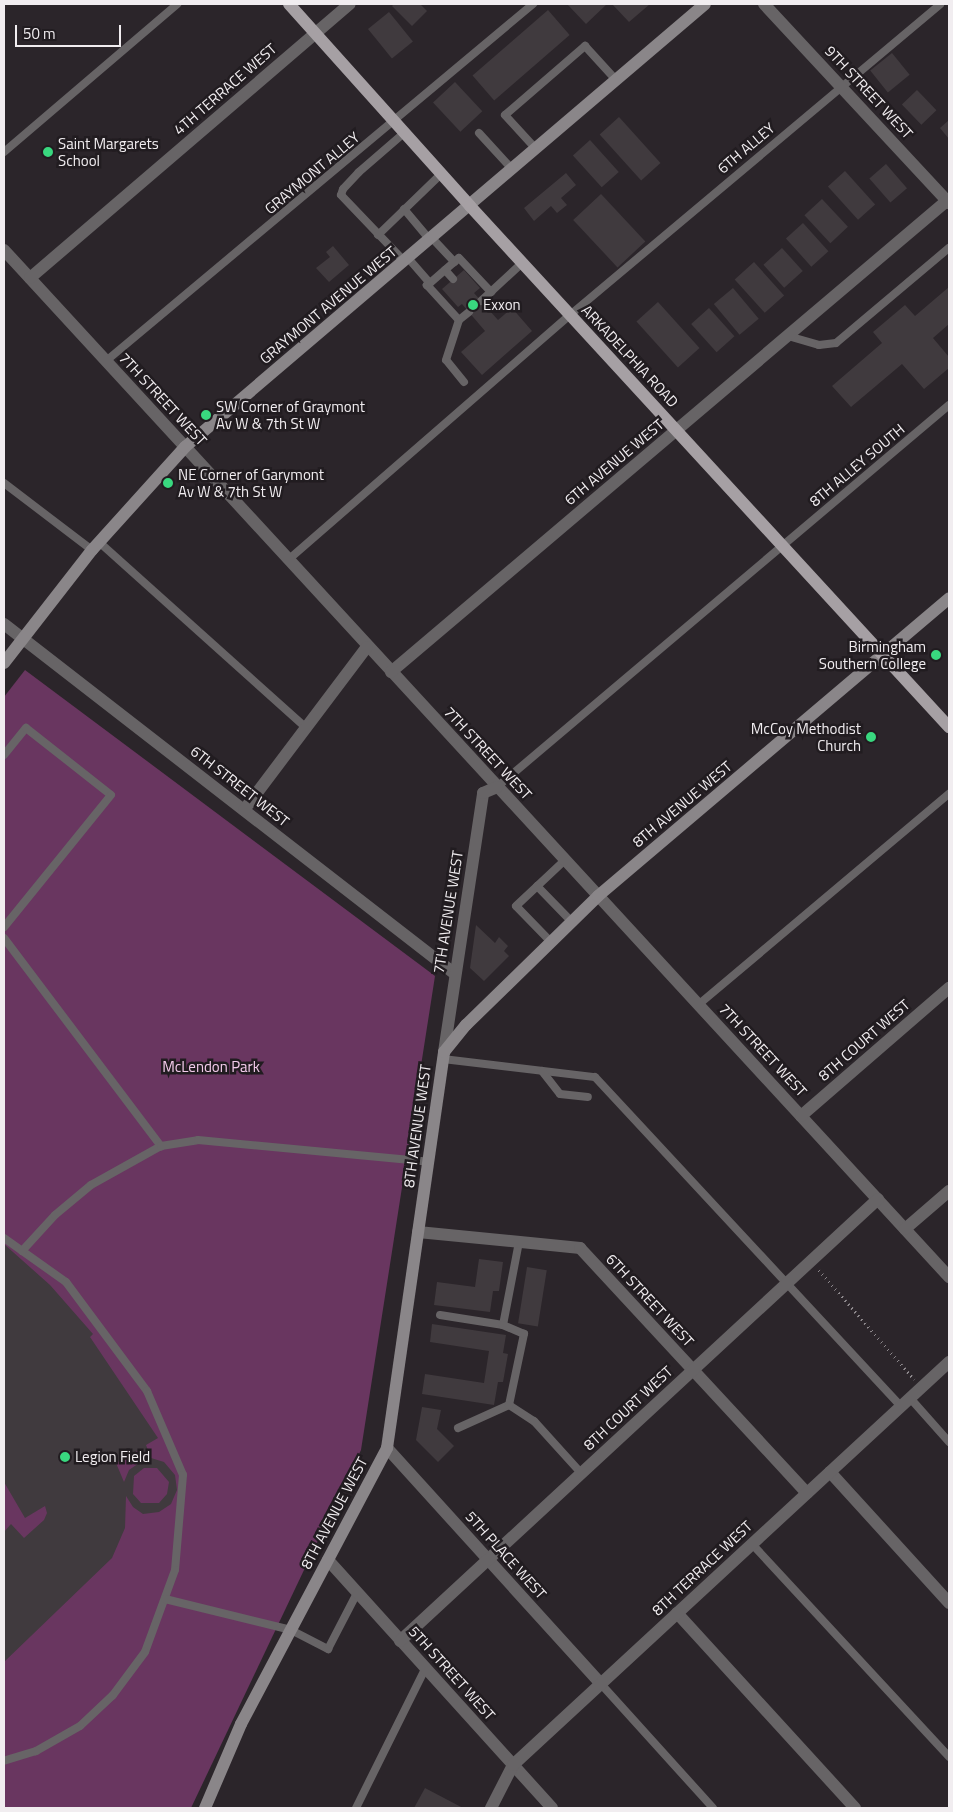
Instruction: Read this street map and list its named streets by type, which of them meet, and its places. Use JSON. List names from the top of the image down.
{
  "streets": {
    "main road": ["GRAYMONT AVENUE WEST", "ARKADELPHIA ROAD", "8TH AVENUE WEST"],
    "street": [
      "4TH TERRACE WEST",
      "9TH STREET WEST",
      "7TH STREET WEST",
      "6TH AVENUE WEST",
      "6TH STREET WEST",
      "7TH AVENUE WEST",
      "8TH COURT WEST",
      "5TH PLACE WEST",
      "8TH TERRACE WEST",
      "5TH STREET WEST"
    ],
    "lane": ["6TH ALLEY", "GRAYMONT ALLEY", "8TH ALLEY SOUTH"]
  },
  "crossings": [
    ["4TH TERRACE WEST", "ARKADELPHIA ROAD"],
    ["4TH TERRACE WEST", "7TH STREET WEST"],
    ["9TH STREET WEST", "6TH ALLEY"],
    ["9TH STREET WEST", "6TH AVENUE WEST"],
    ["6TH ALLEY", "ARKADELPHIA ROAD"],
    ["6TH ALLEY", "7TH STREET WEST"],
    ["GRAYMONT ALLEY", "ARKADELPHIA ROAD"],
    ["GRAYMONT ALLEY", "7TH STREET WEST"],
    ["GRAYMONT AVENUE WEST", "ARKADELPHIA ROAD"],
    ["GRAYMONT AVENUE WEST", "7TH STREET WEST"],
    ["GRAYMONT AVENUE WEST", "6TH STREET WEST"],
    ["ARKADELPHIA ROAD", "6TH AVENUE WEST"],
    ["ARKADELPHIA ROAD", "8TH ALLEY SOUTH"],
    ["ARKADELPHIA ROAD", "8TH AVENUE WEST"],
    ["7TH STREET WEST", "6TH AVENUE WEST"],
    ["7TH STREET WEST", "8TH ALLEY SOUTH"],
    ["7TH STREET WEST", "8TH AVENUE WEST"],
    ["7TH STREET WEST", "7TH AVENUE WEST"],
    ["7TH STREET WEST", "8TH COURT WEST"],
    ["8TH ALLEY SOUTH", "7TH AVENUE WEST"],
    ["6TH STREET WEST", "8TH AVENUE WEST"],
    ["6TH STREET WEST", "7TH AVENUE WEST"],
    ["6TH STREET WEST", "8TH COURT WEST"],
    ["6TH STREET WEST", "8TH TERRACE WEST"],
    ["8TH AVENUE WEST", "7TH AVENUE WEST"],
    ["8TH AVENUE WEST", "5TH PLACE WEST"],
    ["8TH AVENUE WEST", "5TH STREET WEST"],
    ["8TH COURT WEST", "5TH PLACE WEST"],
    ["8TH COURT WEST", "5TH STREET WEST"],
    ["5TH PLACE WEST", "8TH TERRACE WEST"],
    ["8TH TERRACE WEST", "5TH STREET WEST"]
  ],
  "parks": ["McLendon Park"],
  "places": [
    "Saint Margarets School",
    "Exxon",
    "SW Corner of Graymont Av W & 7th St W",
    "NE Corner of Garymont Av W & 7th St W",
    "Birmingham Southern College",
    "McCoy Methodist Church",
    "Legion Field"
  ],
  "scale_bar": "50 m"
}
